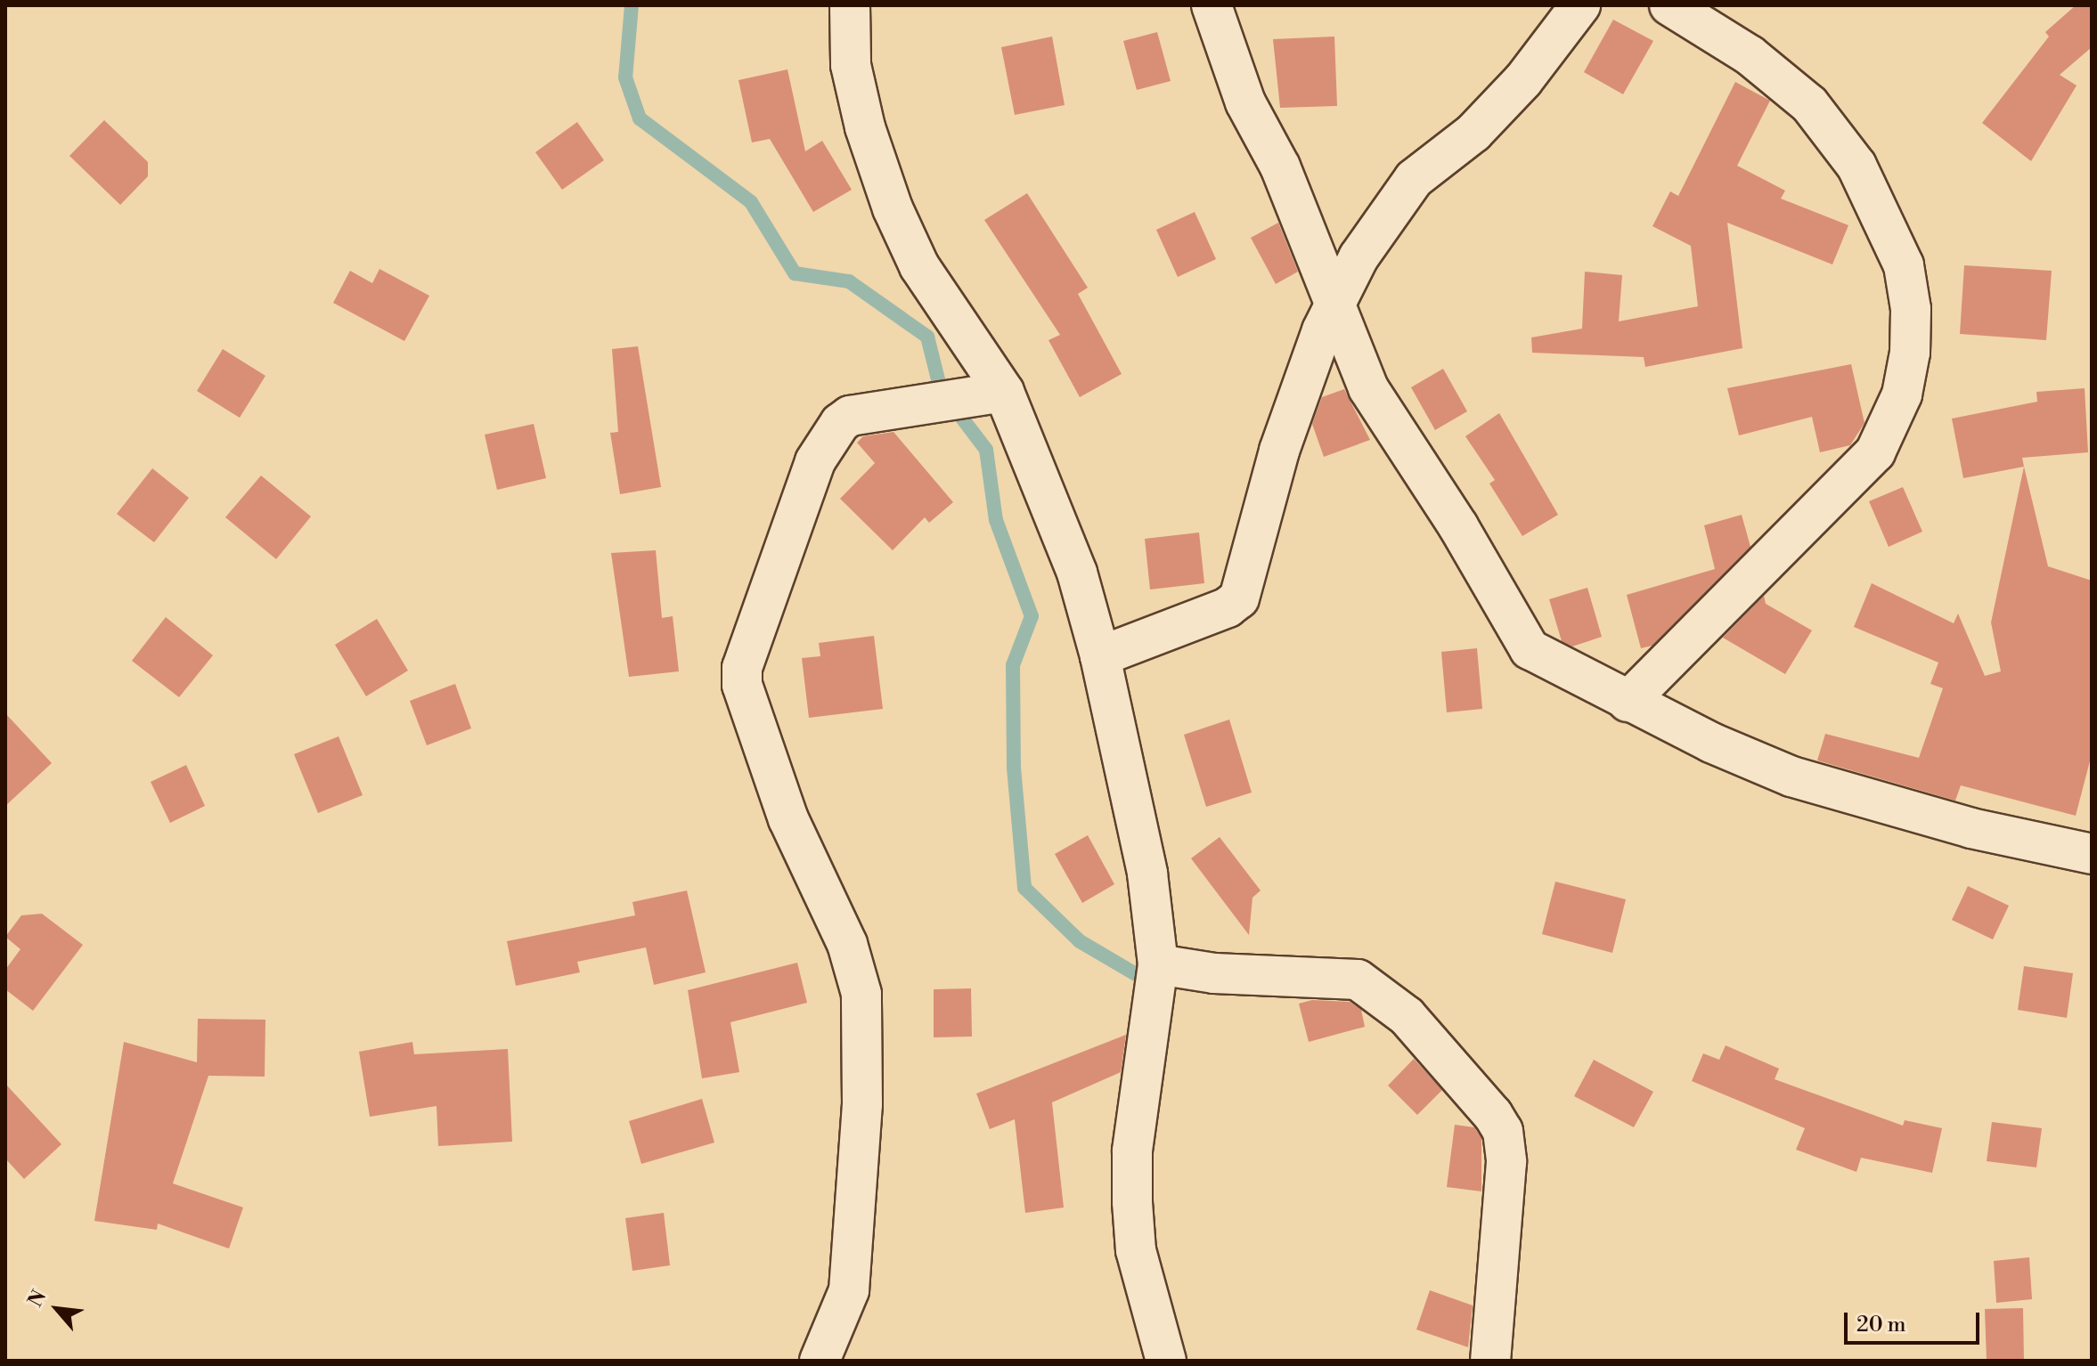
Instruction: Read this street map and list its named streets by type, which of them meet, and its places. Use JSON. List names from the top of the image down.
{
  "scale_bar": "20 m",
  "north": "top left"
}
